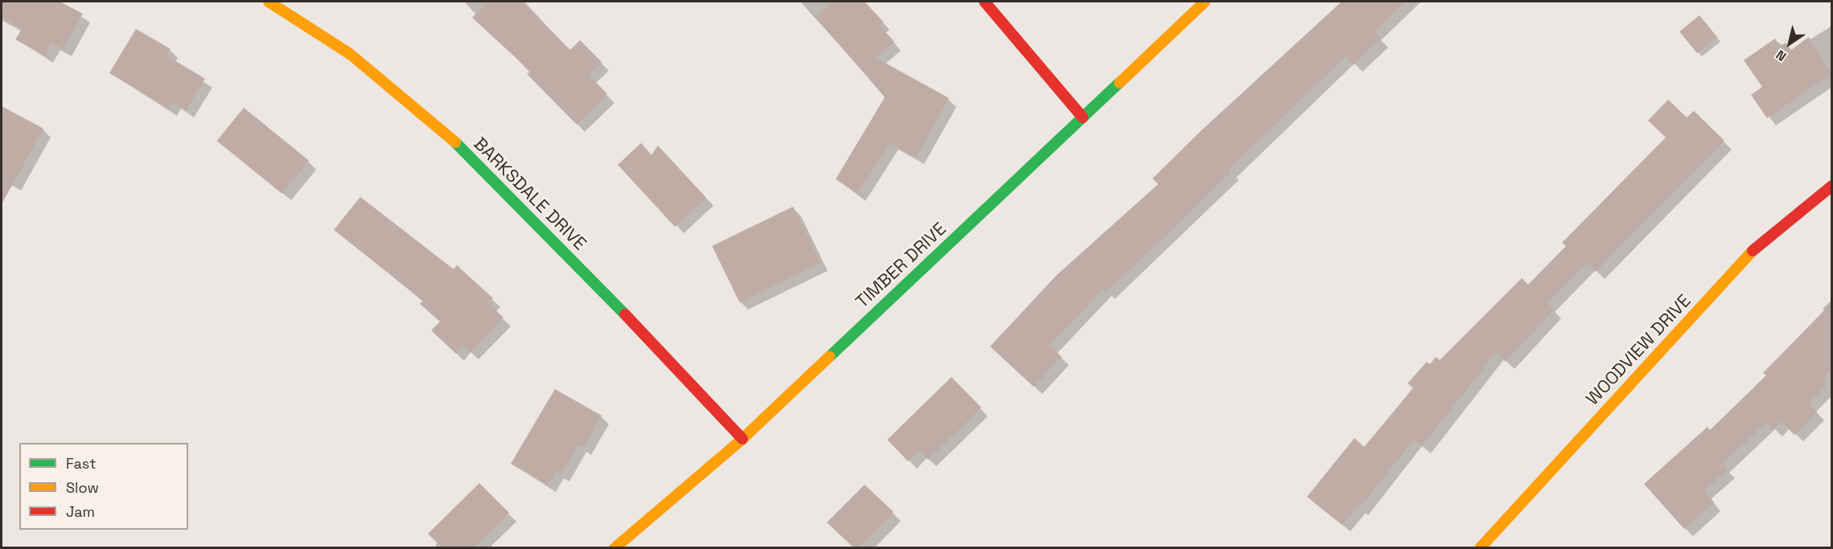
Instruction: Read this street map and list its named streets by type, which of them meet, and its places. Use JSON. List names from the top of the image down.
{
  "streets": {
    "street": ["BARKSDALE DRIVE", "TIMBER DRIVE", "WOODVIEW DRIVE"]
  },
  "crossings": [
    ["BARKSDALE DRIVE", "TIMBER DRIVE"]
  ],
  "legend": ["Fast", "Slow", "Jam"],
  "north": "bottom left"
}
